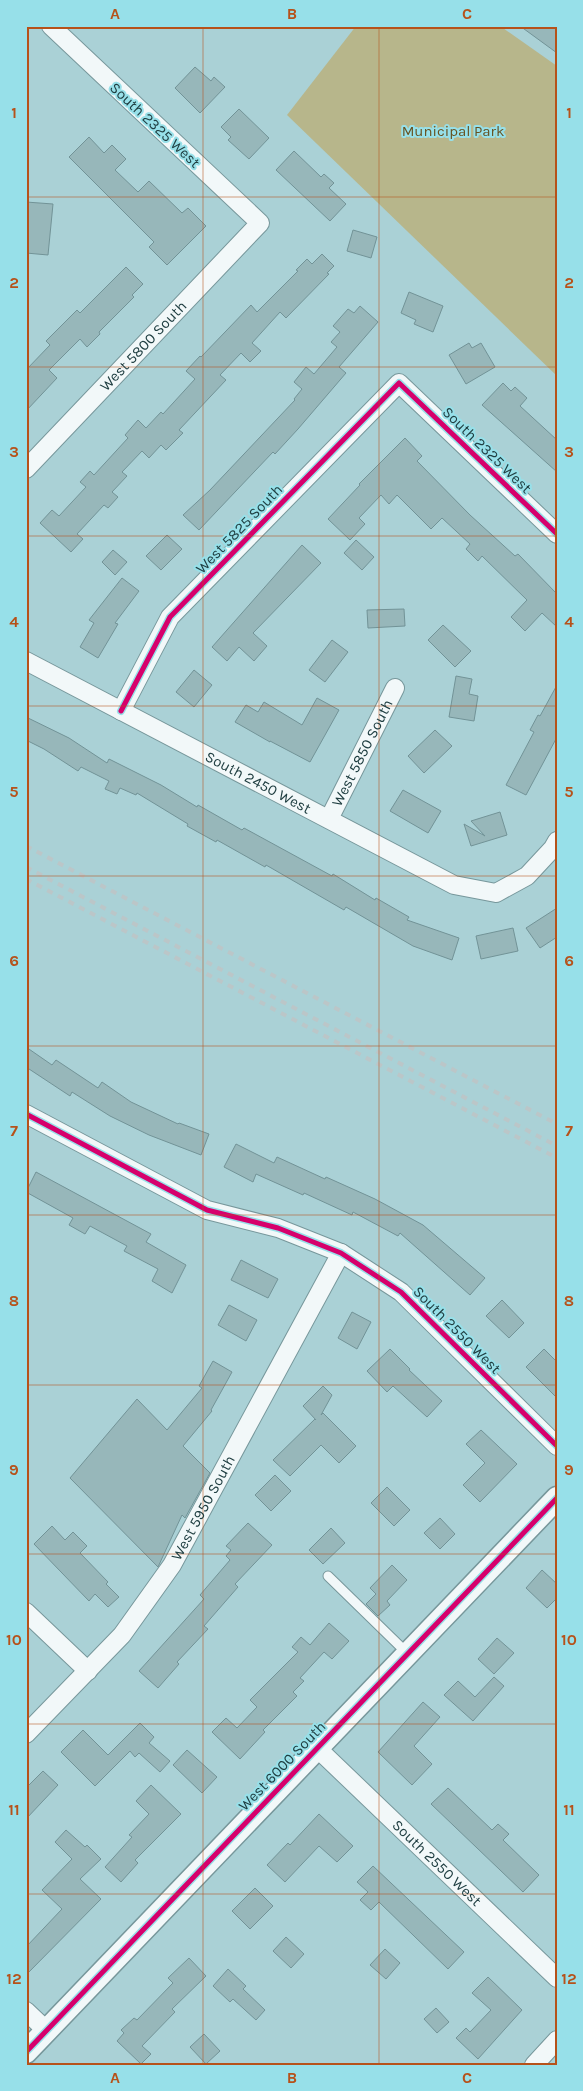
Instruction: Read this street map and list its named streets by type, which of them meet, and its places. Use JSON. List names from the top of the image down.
{
  "streets": {
    "street": [
      "South 2325 West",
      "West 5800 South",
      "West 5825 South",
      "West 5850 South",
      "South 2450 West",
      "South 2550 West",
      "West 5950 South",
      "West 6000 South"
    ]
  },
  "crossings": [
    ["South 2325 West", "West 5800 South"],
    ["South 2325 West", "West 5825 South"],
    ["West 5825 South", "South 2450 West"],
    ["West 5850 South", "South 2450 West"],
    ["South 2550 West", "West 5950 South"],
    ["South 2550 West", "West 6000 South"]
  ],
  "parks": ["Municipal Park"],
  "grid": {
    "columns": ["A", "B", "C"],
    "rows": [
      "1",
      "2",
      "3",
      "4",
      "5",
      "6",
      "7",
      "8",
      "9",
      "10",
      "11",
      "12"
    ]
  }
}
